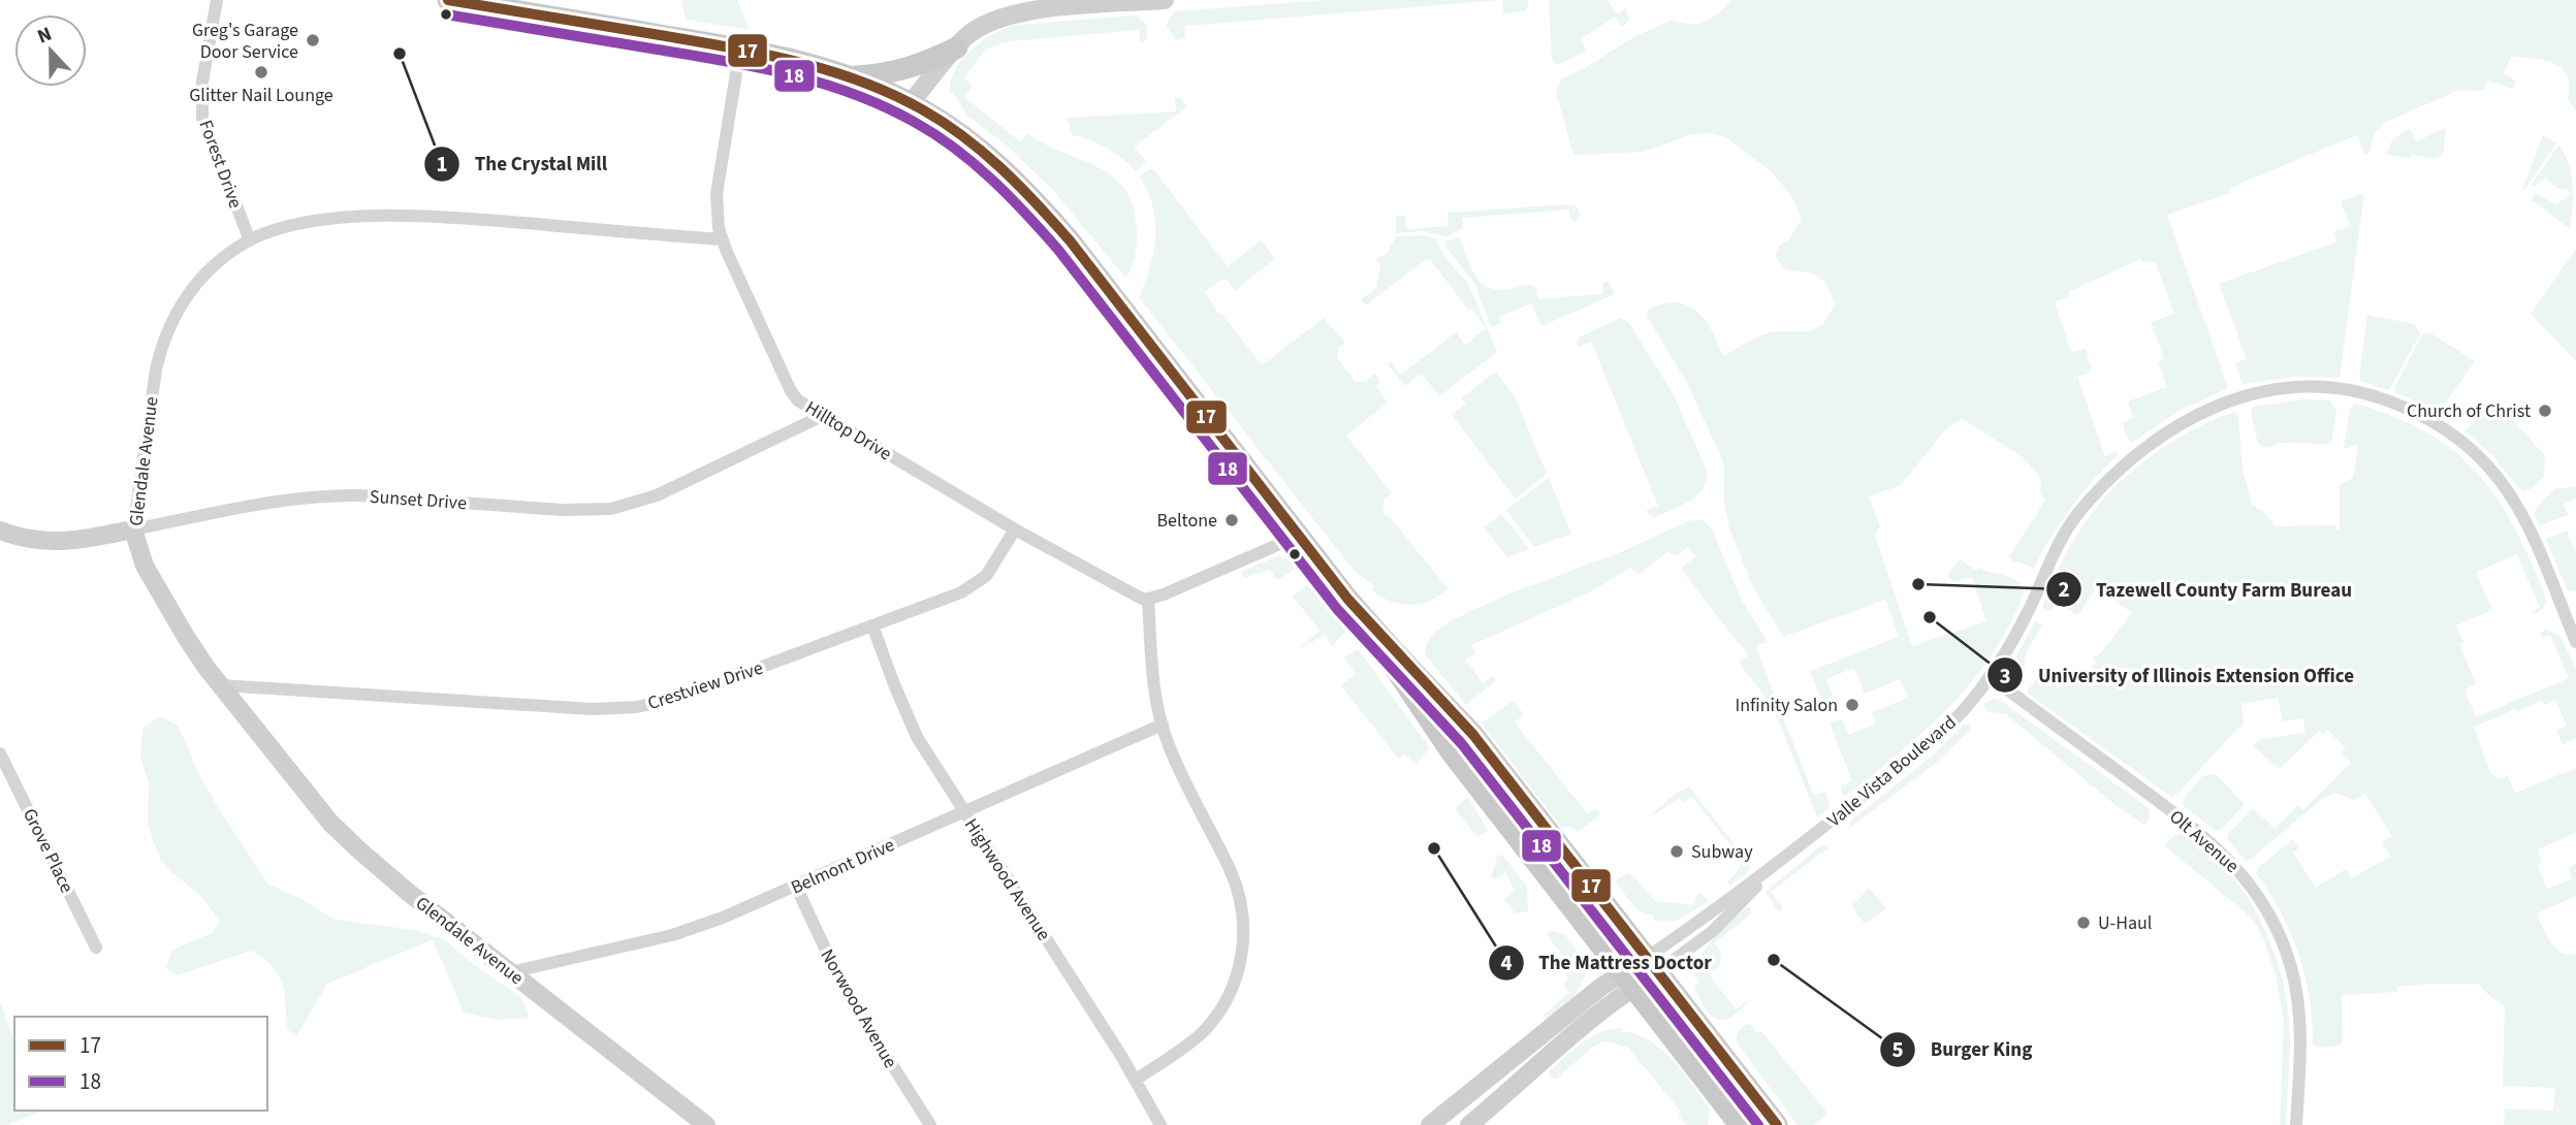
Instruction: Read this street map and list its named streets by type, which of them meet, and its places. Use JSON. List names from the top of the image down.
{
  "streets": {
    "street": [
      "Forest Drive",
      "Hilltop Drive",
      "Glendale Avenue",
      "Sunset Drive",
      "Crestview Drive",
      "Valle Vista Boulevard",
      "Olt Avenue",
      "Grove Place",
      "Belmont Drive",
      "Highwood Avenue",
      "Norwood Avenue"
    ]
  },
  "crossings": [
    ["Forest Drive", "Glendale Avenue"],
    ["Hilltop Drive", "Glendale Avenue"],
    ["Hilltop Drive", "Sunset Drive"],
    ["Hilltop Drive", "Crestview Drive"],
    ["Glendale Avenue", "Sunset Drive"],
    ["Glendale Avenue", "Crestview Drive"],
    ["Glendale Avenue", "Belmont Drive"],
    ["Crestview Drive", "Highwood Avenue"],
    ["Valle Vista Boulevard", "Olt Avenue"],
    ["Belmont Drive", "Highwood Avenue"],
    ["Belmont Drive", "Norwood Avenue"]
  ],
  "places": [
    "Greg's Garage Door Service",
    "The Crystal Mill",
    "Glitter Nail Lounge",
    "Church of Christ",
    "Beltone",
    "Tazewell County Farm Bureau",
    "University of Illinois Extension Office",
    "Infinity Salon",
    "The Mattress Doctor",
    "Subway",
    "U-Haul",
    "Burger King"
  ],
  "lines": ["transit line 17", "transit line 18"],
  "legend": ["17", "18"],
  "north": "top"
}
